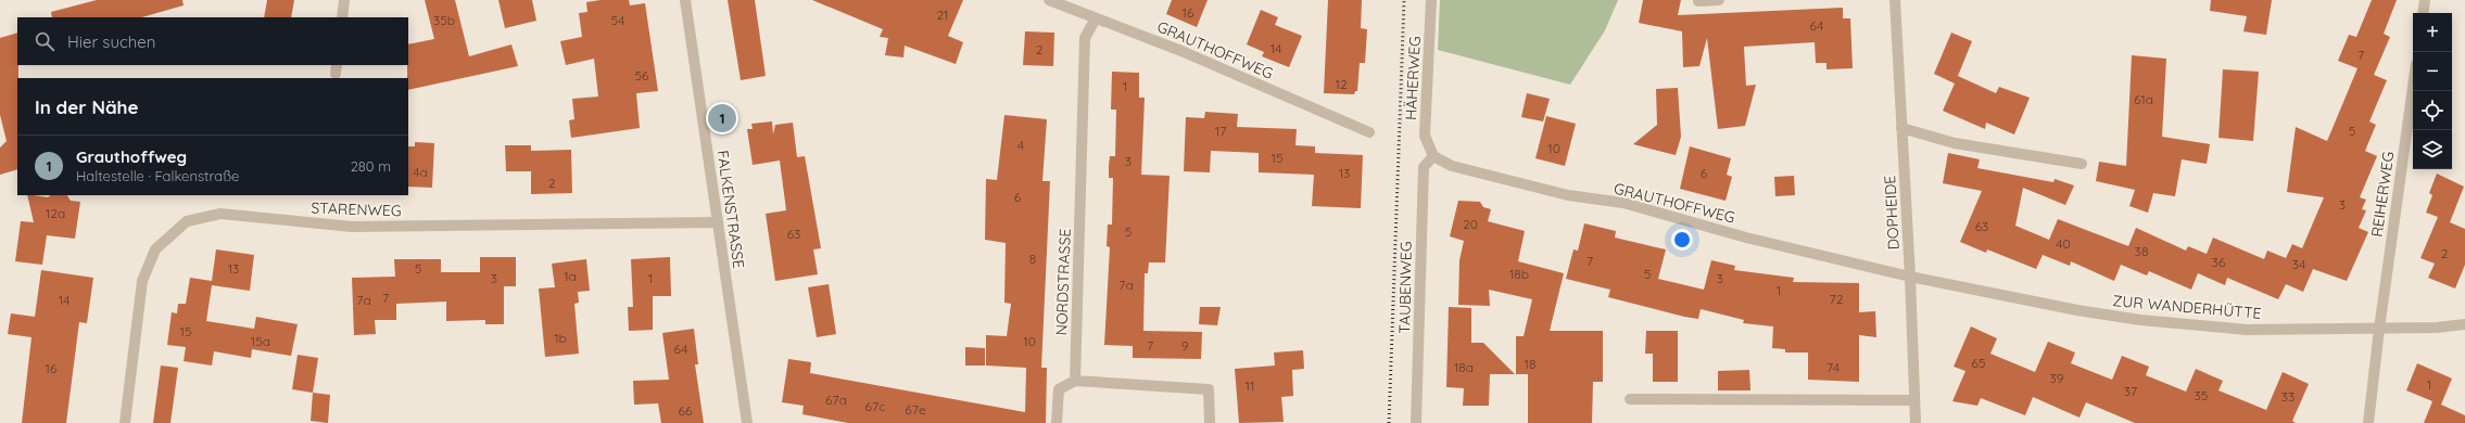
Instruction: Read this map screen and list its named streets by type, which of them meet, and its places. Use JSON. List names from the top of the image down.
{
  "streets": {
    "street": [
      "GRAUTHOFFWEG",
      "HÄHERWEG",
      "REIHERWEG",
      "STARENWEG",
      "FALKENSTRASSE",
      "DOPHEIDE",
      "NORDSTRASSE",
      "TAUBENWEG",
      "ZUR WANDERHÜTTE"
    ]
  },
  "crossings": [
    ["GRAUTHOFFWEG", "HÄHERWEG"],
    ["GRAUTHOFFWEG", "DOPHEIDE"],
    ["GRAUTHOFFWEG", "NORDSTRASSE"],
    ["GRAUTHOFFWEG", "TAUBENWEG"],
    ["GRAUTHOFFWEG", "ZUR WANDERHÜTTE"],
    ["HÄHERWEG", "TAUBENWEG"],
    ["REIHERWEG", "ZUR WANDERHÜTTE"],
    ["STARENWEG", "FALKENSTRASSE"],
    ["DOPHEIDE", "ZUR WANDERHÜTTE"]
  ],
  "house_numbers": [
    "16",
    "21",
    "35b",
    "54",
    "64",
    "14",
    "2",
    "7",
    "56",
    "12",
    "1",
    "61a",
    "17",
    "5",
    "4",
    "10",
    "15",
    "3",
    "4a",
    "13",
    "6",
    "2",
    "6",
    "3",
    "12a",
    "20",
    "63",
    "5",
    "63",
    "40",
    "38",
    "2",
    "8",
    "7",
    "36",
    "34",
    "13",
    "5",
    "18b",
    "5",
    "1a",
    "3",
    "1",
    "3",
    "7a",
    "1",
    "7",
    "72",
    "14",
    "7a",
    "15",
    "1b",
    "15a",
    "10",
    "7",
    "9",
    "64",
    "65",
    "18",
    "18a",
    "74",
    "16",
    "39",
    "1",
    "11",
    "37",
    "35",
    "33",
    "67a",
    "67c",
    "67e",
    "66"
  ],
  "page": {
    "map_buttons": ["+", "−"],
    "search": "Hier suchen",
    "heading": "In der Nähe",
    "pins": "1",
    "list": [
      {
        "mark": "1",
        "name": "Grauthoffweg",
        "note": "Haltestelle · Falkenstraße",
        "value": "280 m"
      }
    ]
  }
}
